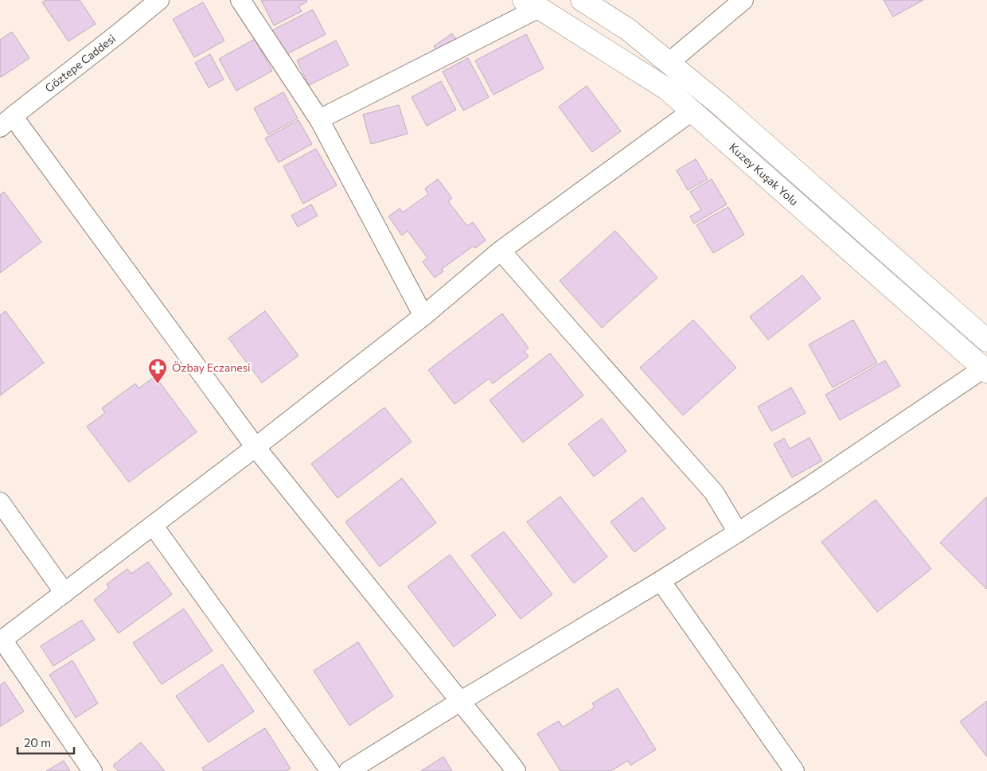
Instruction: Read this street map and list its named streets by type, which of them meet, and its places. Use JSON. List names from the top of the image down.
{
  "streets": {
    "main road": ["Kuzey Kuşak Yolu"],
    "street": ["Göztepe Caddesi"]
  },
  "places": {
    "pharmacy": ["Özbay Eczanesi"]
  },
  "scale_bar": "20 m"
}
